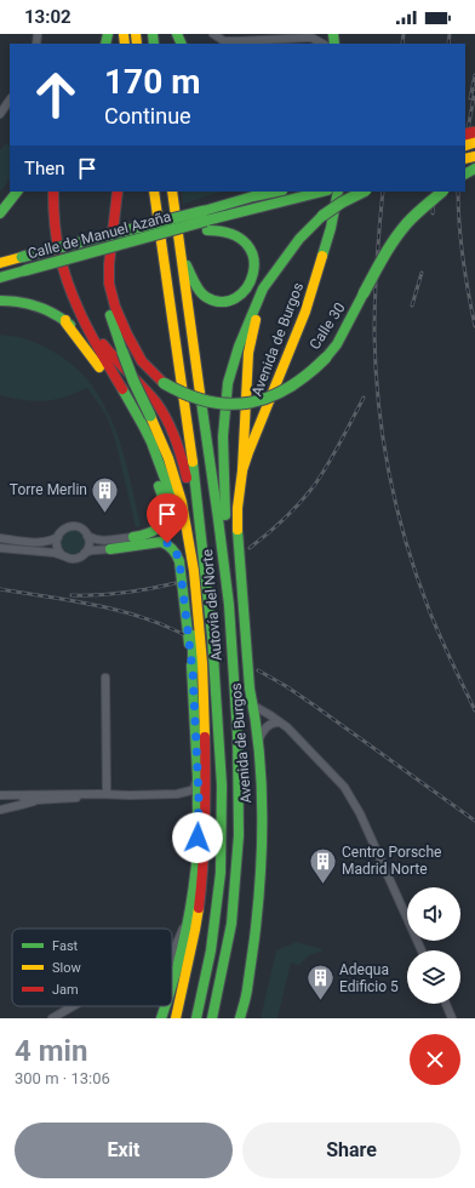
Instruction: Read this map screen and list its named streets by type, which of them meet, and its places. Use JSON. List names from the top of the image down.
{
  "streets": {
    "main road": [
      "Calle de Manuel Azaña",
      "Calle 30",
      "Avenida de Burgos",
      "Autovía del Norte"
    ]
  },
  "places": {
    "building": ["Torre Merlin", "Centro Porsche Madrid Norte", "Adequa Edificio 5"]
  },
  "legend": ["Fast", "Slow", "Jam"],
  "page": {
    "status": "13:02",
    "turn": ["170 m", "Continue"],
    "then": "Then",
    "heading": ["4 min", "300 m · 13:06"],
    "buttons": ["Exit", "Share"]
  }
}
